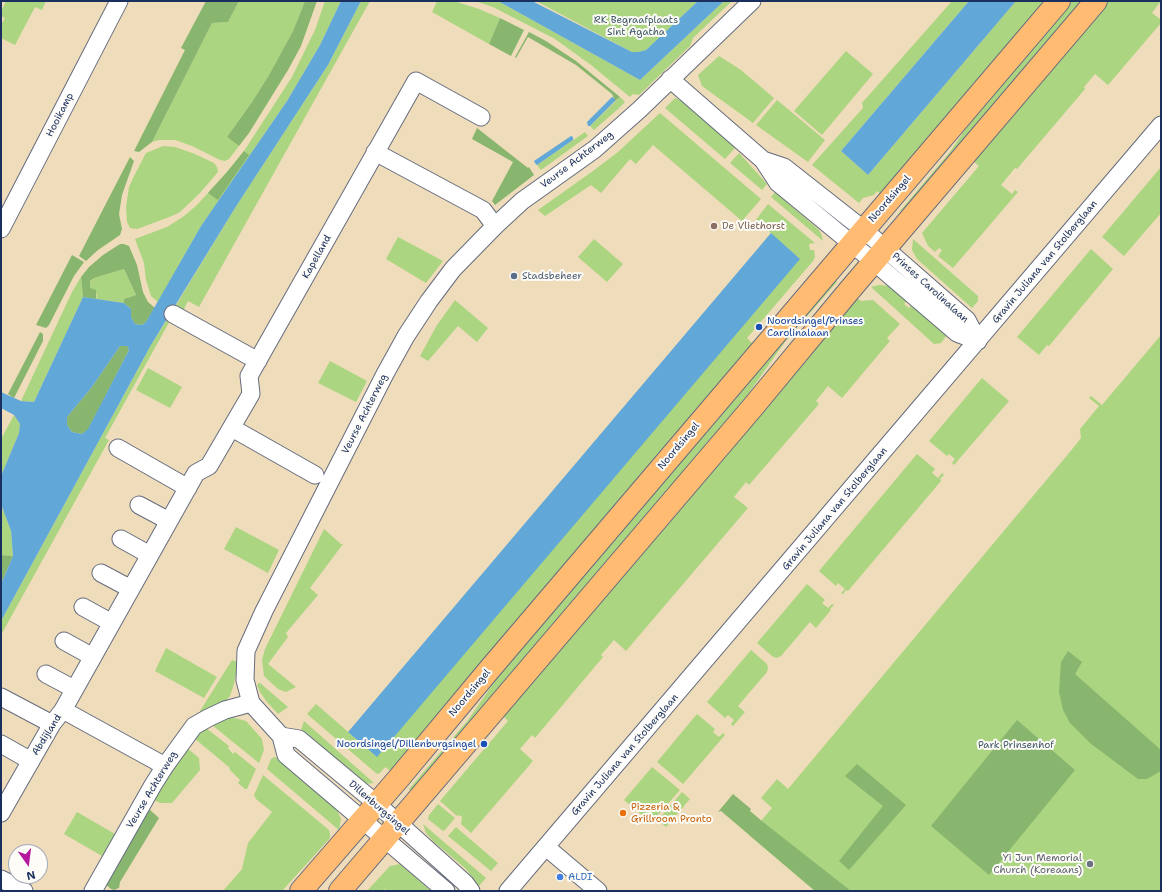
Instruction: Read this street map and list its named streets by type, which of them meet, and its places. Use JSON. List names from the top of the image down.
{
  "streets": {
    "main road": ["Noordsingel"],
    "street": [
      "Hooikamp",
      "Veurse Achterweg",
      "Kapelland",
      "Gravin Juliana van Stolberglaan",
      "Prinses Carolinalaan",
      "Abdijland",
      "Dillenburgsingel"
    ]
  },
  "crossings": [
    ["Veurse Achterweg", "Prinses Carolinalaan"],
    ["Veurse Achterweg", "Dillenburgsingel"],
    ["Noordsingel", "Prinses Carolinalaan"],
    ["Noordsingel", "Dillenburgsingel"],
    ["Kapelland", "Abdijland"],
    ["Gravin Juliana van Stolberglaan", "Prinses Carolinalaan"]
  ],
  "parks": ["RK Begraafplaats Sint Agatha", "Park Prinsenhof"],
  "places": [
    "De Vliethorst",
    "Stadsbeheer",
    "Noordsingel/Prinses Carolinalaan",
    "Noordsingel/Dillenburgsingel",
    "Pizzeria & Grillroom Pronto",
    "Yi Jun Memorial Church (Koreaans)",
    "ALDI"
  ],
  "north": "bottom"
}
